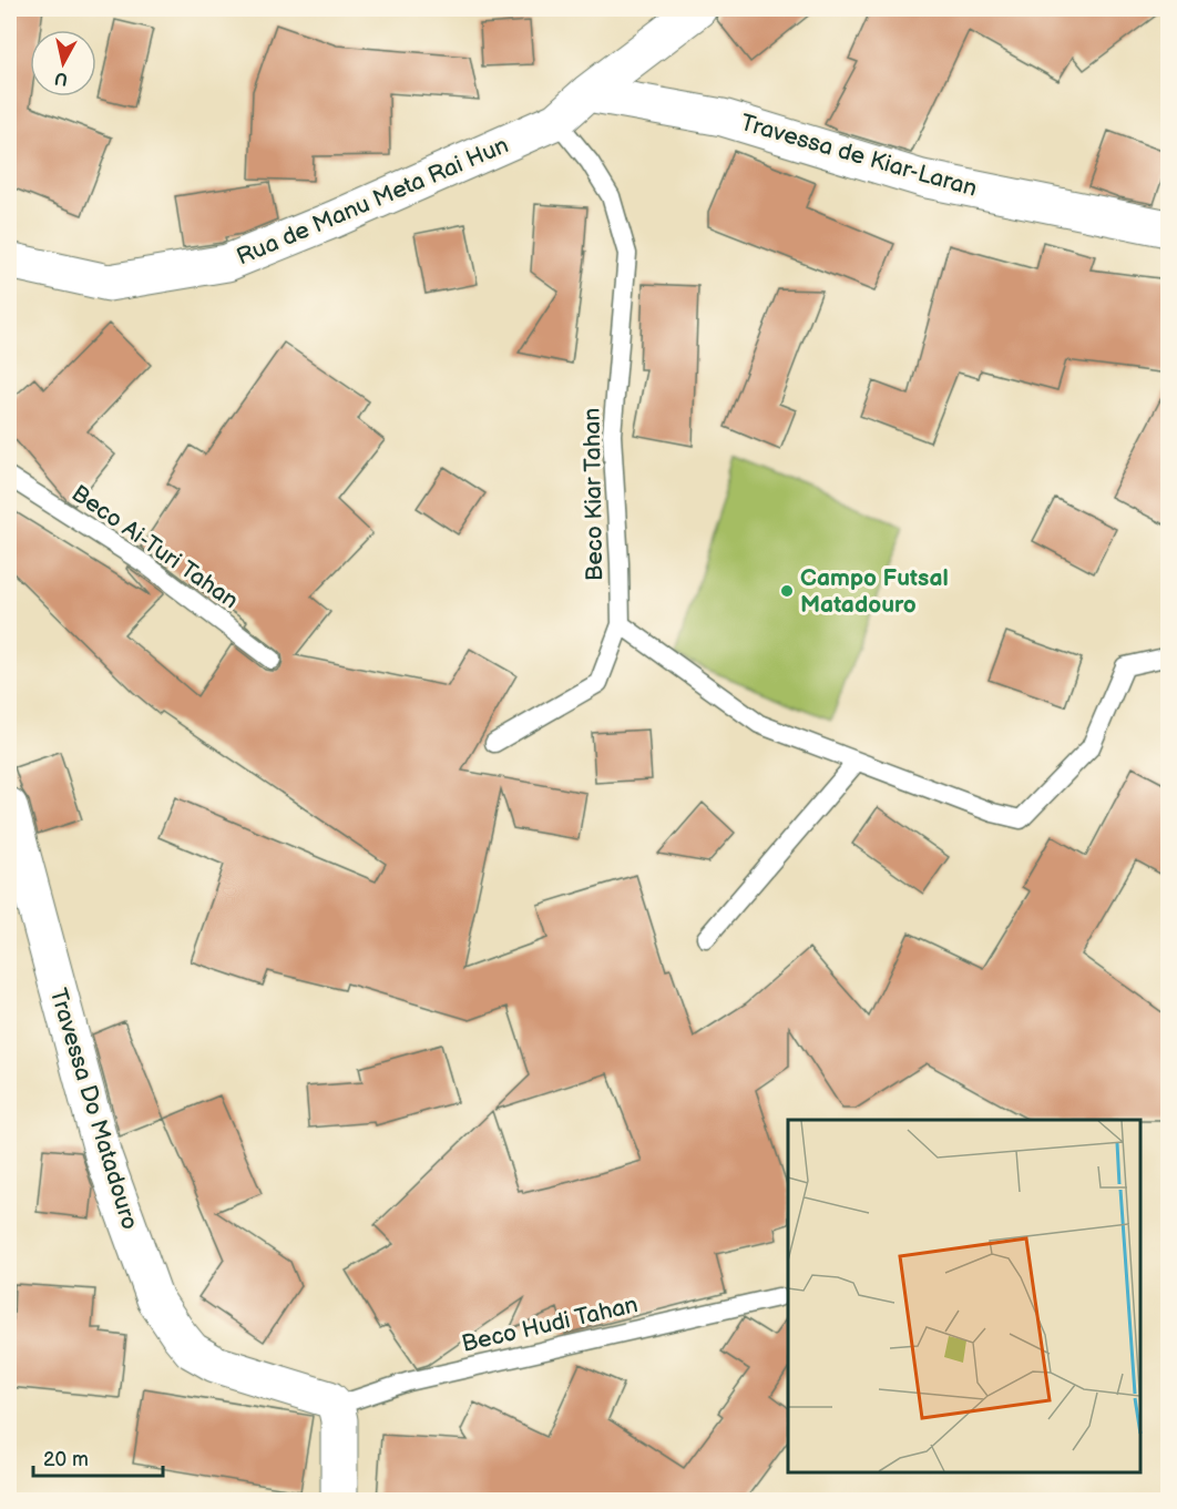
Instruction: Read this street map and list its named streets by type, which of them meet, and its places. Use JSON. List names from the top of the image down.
{
  "streets": {
    "street": ["Travessa de Kiar-Laran", "Rua de Manu Meta Rai Hun", "Travessa Do Matadouro"],
    "lane": ["Beco Kiar Tahan", "Beco Ai-Turi Tahan", "Beco Hudi Tahan"]
  },
  "crossings": [
    ["Travessa de Kiar-Laran", "Rua de Manu Meta Rai Hun"],
    ["Rua de Manu Meta Rai Hun", "Beco Kiar Tahan"],
    ["Travessa Do Matadouro", "Beco Hudi Tahan"]
  ],
  "places": ["Campo Futsal Matadouro"],
  "scale_bar": "20 m",
  "north": "bottom"
}
